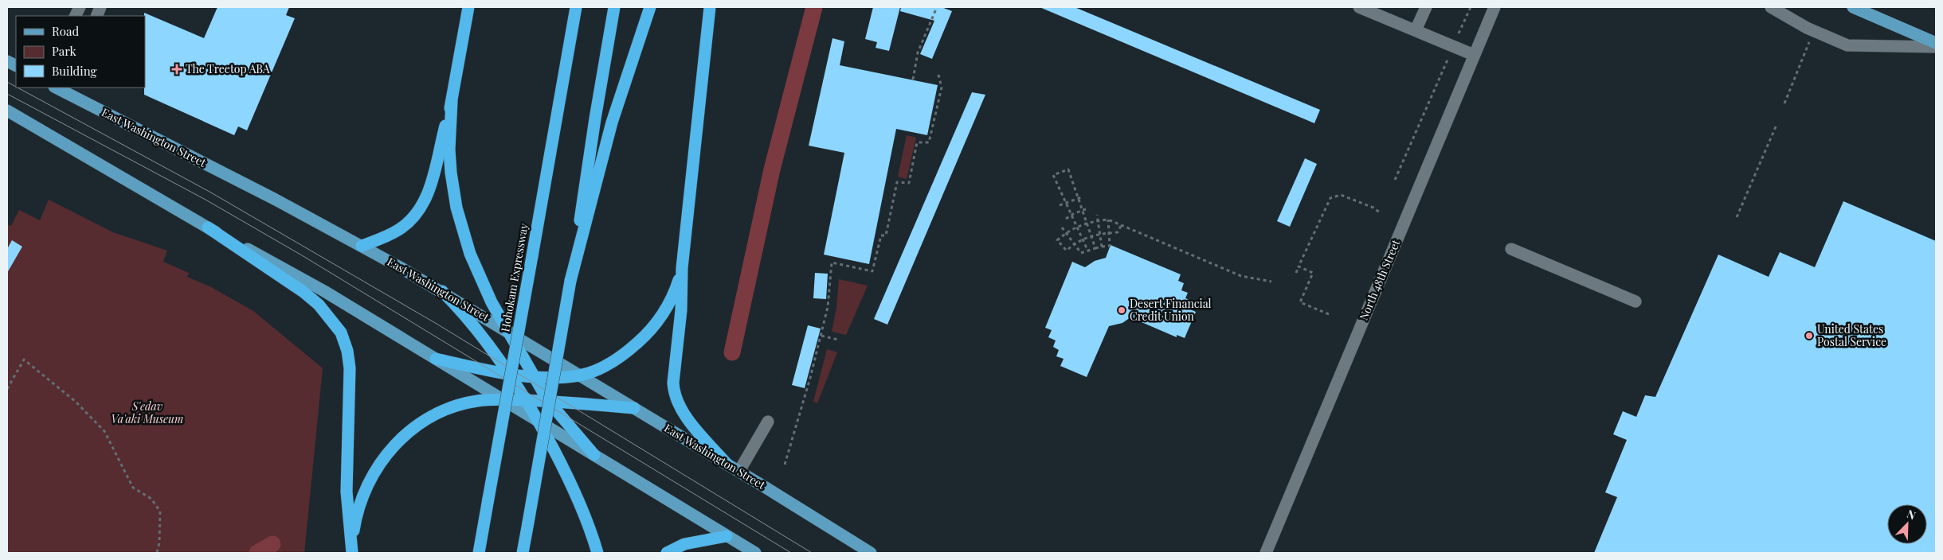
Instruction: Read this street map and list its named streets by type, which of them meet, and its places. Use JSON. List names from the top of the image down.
{
  "streets": {
    "highway": ["Hohokam Expressway"],
    "main road": ["East Washington Street"],
    "street": ["North 48th Street"]
  },
  "parks": ["S'edav Va'aki Museum"],
  "places": {
    "health": ["The Treetop ABA"],
    "other": ["Desert Financial Credit Union", "United States Postal Service"]
  },
  "legend": ["Road", "Park", "Building"],
  "north": "top right"
}
